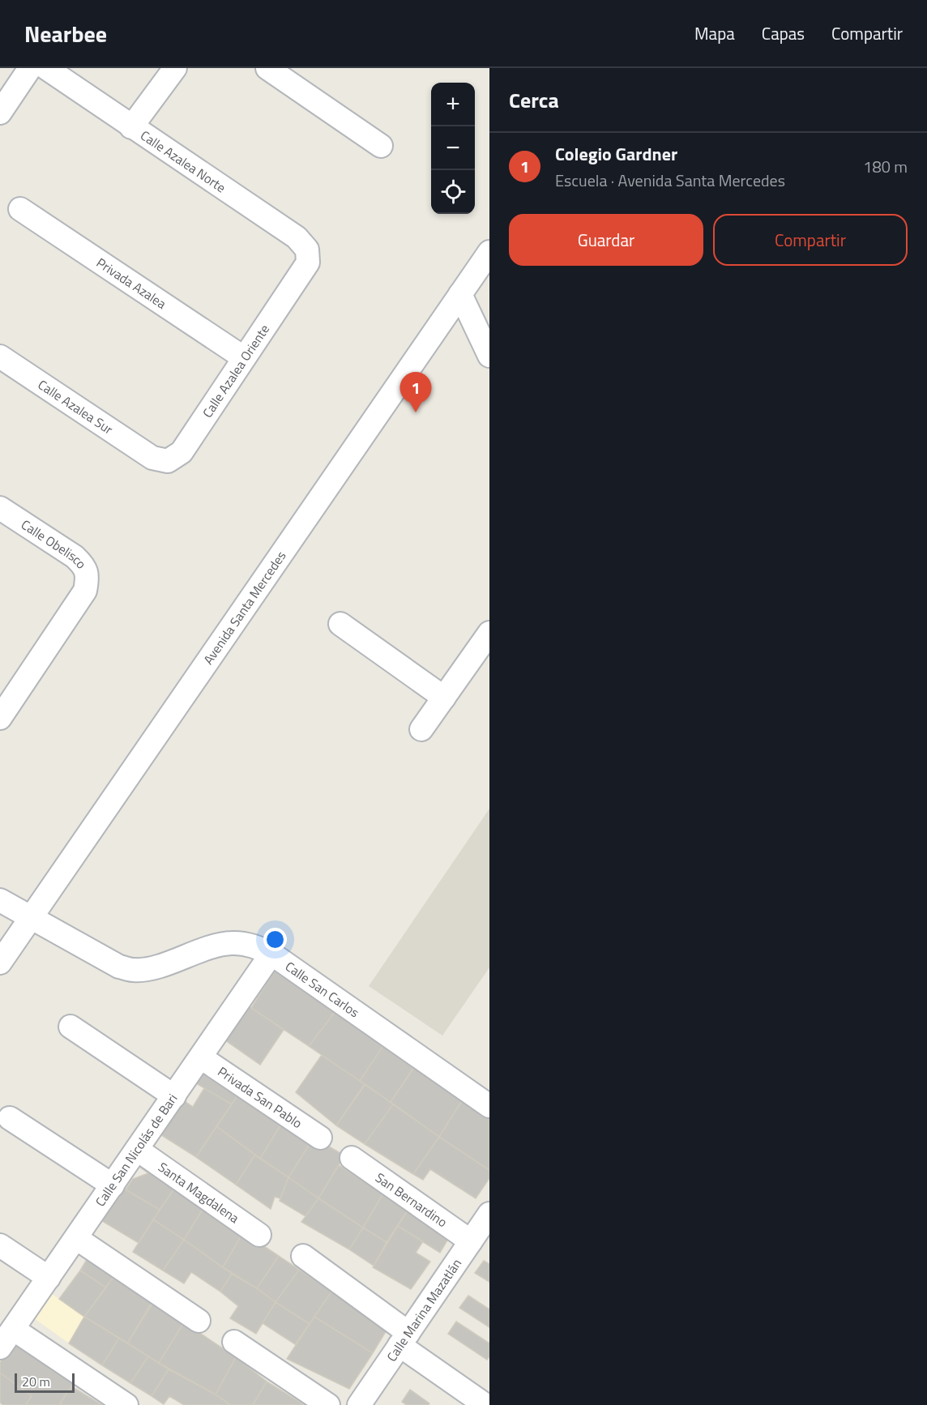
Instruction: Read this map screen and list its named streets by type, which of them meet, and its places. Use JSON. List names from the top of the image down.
{
  "streets": {
    "street": [
      "Calle Azalea Norte",
      "Privada Azalea",
      "Calle Azalea Oriente",
      "Calle Azalea Sur",
      "Calle Obelisco",
      "Avenida Santa Mercedes",
      "Calle San Carlos",
      "Privada San Pablo",
      "Calle San Nicolás de Bari",
      "Santa Magdalena",
      "San Bernardino",
      "Calle Marina Mazatlán"
    ]
  },
  "crossings": [
    ["Calle Azalea Norte", "Calle Azalea Oriente"],
    ["Privada Azalea", "Calle Azalea Oriente"],
    ["Calle Azalea Oriente", "Calle Azalea Sur"],
    ["Avenida Santa Mercedes", "Calle San Carlos"],
    ["Calle San Carlos", "Calle San Nicolás de Bari"],
    ["Privada San Pablo", "Calle San Nicolás de Bari"],
    ["Calle San Nicolás de Bari", "Santa Magdalena"],
    ["San Bernardino", "Calle Marina Mazatlán"]
  ],
  "scale_bar": "20 m",
  "page": {
    "header": "Nearbee",
    "nav": ["Mapa", "Capas", "Compartir"],
    "heading": "Cerca",
    "map_buttons": ["+", "−"],
    "list": [
      {
        "mark": "1",
        "name": "Colegio Gardner",
        "note": "Escuela · Avenida Santa Mercedes",
        "value": "180 m"
      }
    ],
    "buttons": ["Guardar", "Compartir"],
    "pins": "1",
    "scale": "20 m"
  }
}
